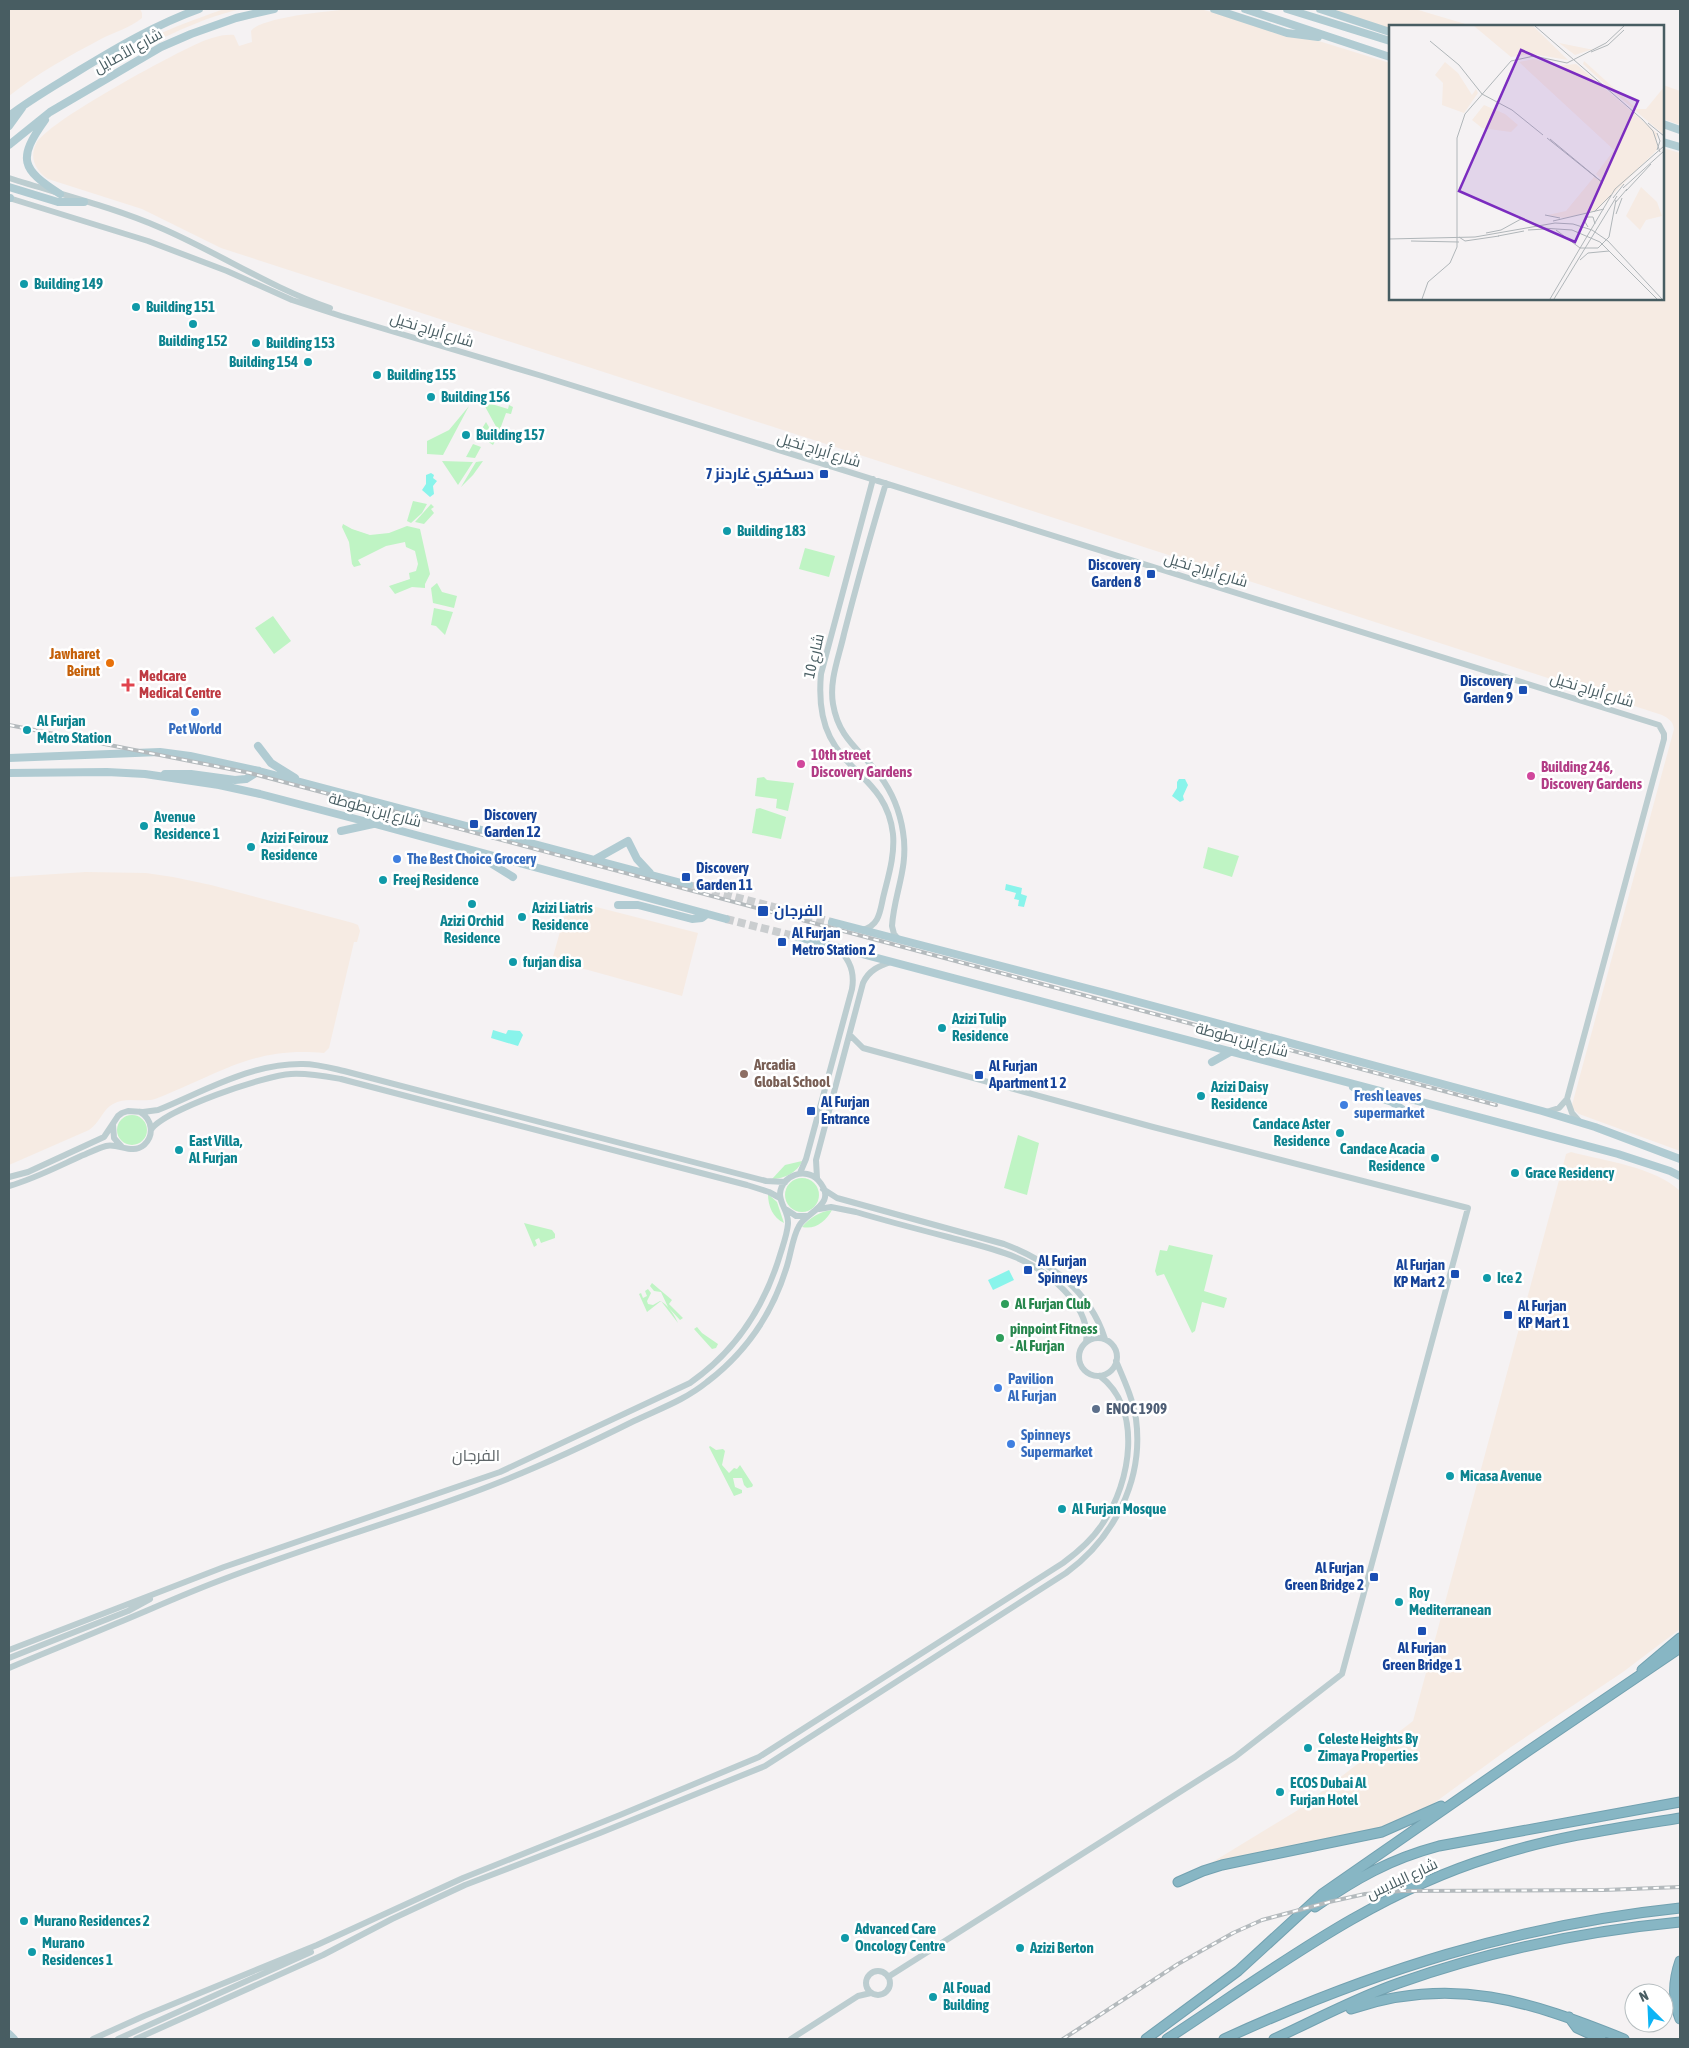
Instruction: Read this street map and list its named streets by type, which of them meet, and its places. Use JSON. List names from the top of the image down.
{
  "streets": {
    "highway": ["شارع اليلايس"],
    "main road": ["شارع الأصايل", "شارع إبن بطوطة"],
    "street": ["شارع أبراج نخيل", "شارع 10"]
  },
  "crossings": [
    ["شارع أبراج نخيل", "شارع 10"],
    ["شارع 10", "شارع إبن بطوطة"]
  ],
  "districts": ["الفرجان"],
  "places": {
    "other": [
      "Building 149",
      "Building 151",
      "Building 152",
      "Building 153",
      "Building 154",
      "Building 155",
      "Building 156",
      "Building 157",
      "Building 183",
      "Jawharet Beirut",
      "Pet World",
      "Al Furjan Metro Station",
      "10th street Discovery Gardens",
      "Building 246, Discovery Gardens",
      "Avenue Residence 1",
      "Azizi Feirouz Residence",
      "The Best Choice Grocery",
      "Freej Residence",
      "Azizi Orchid Residence",
      "Azizi Liatris Residence",
      "furjan disa",
      "Azizi Tulip Residence",
      "Arcadia Global School",
      "Azizi Daisy Residence",
      "Fresh leaves supermarket",
      "Candace Aster Residence",
      "East Villa, Al Furjan",
      "Candace Acacia Residence",
      "Grace Residency",
      "Ice 2",
      "Al Furjan Club",
      "pinpoint Fitness - Al Furjan",
      "Pavilion Al Furjan",
      "ENOC 1909",
      "Spinneys Supermarket",
      "Micasa Avenue",
      "Al Furjan Mosque",
      "Roy Mediterranean",
      "Celeste Heights By Zimaya Properties",
      "ECOS Dubai Al Furjan Hotel",
      "Murano Residences 2",
      "Advanced Care Oncology Centre",
      "Azizi Berton",
      "Murano Residences 1",
      "Al Fouad Building"
    ],
    "transit": [
      "دسكفري غاردنز 7",
      "Discovery Garden 8",
      "Discovery Garden 9",
      "Discovery Garden 12",
      "Discovery Garden 11",
      "الفرجان",
      "Al Furjan Metro Station 2",
      "Al Furjan Apartment 1 2",
      "Al Furjan Entrance",
      "Al Furjan Spinneys",
      "Al Furjan KP Mart 2",
      "Al Furjan KP Mart 1",
      "Al Furjan Green Bridge 2",
      "Al Furjan Green Bridge 1"
    ],
    "health": ["Medcare Medical Centre"]
  },
  "north": "top left"
}
